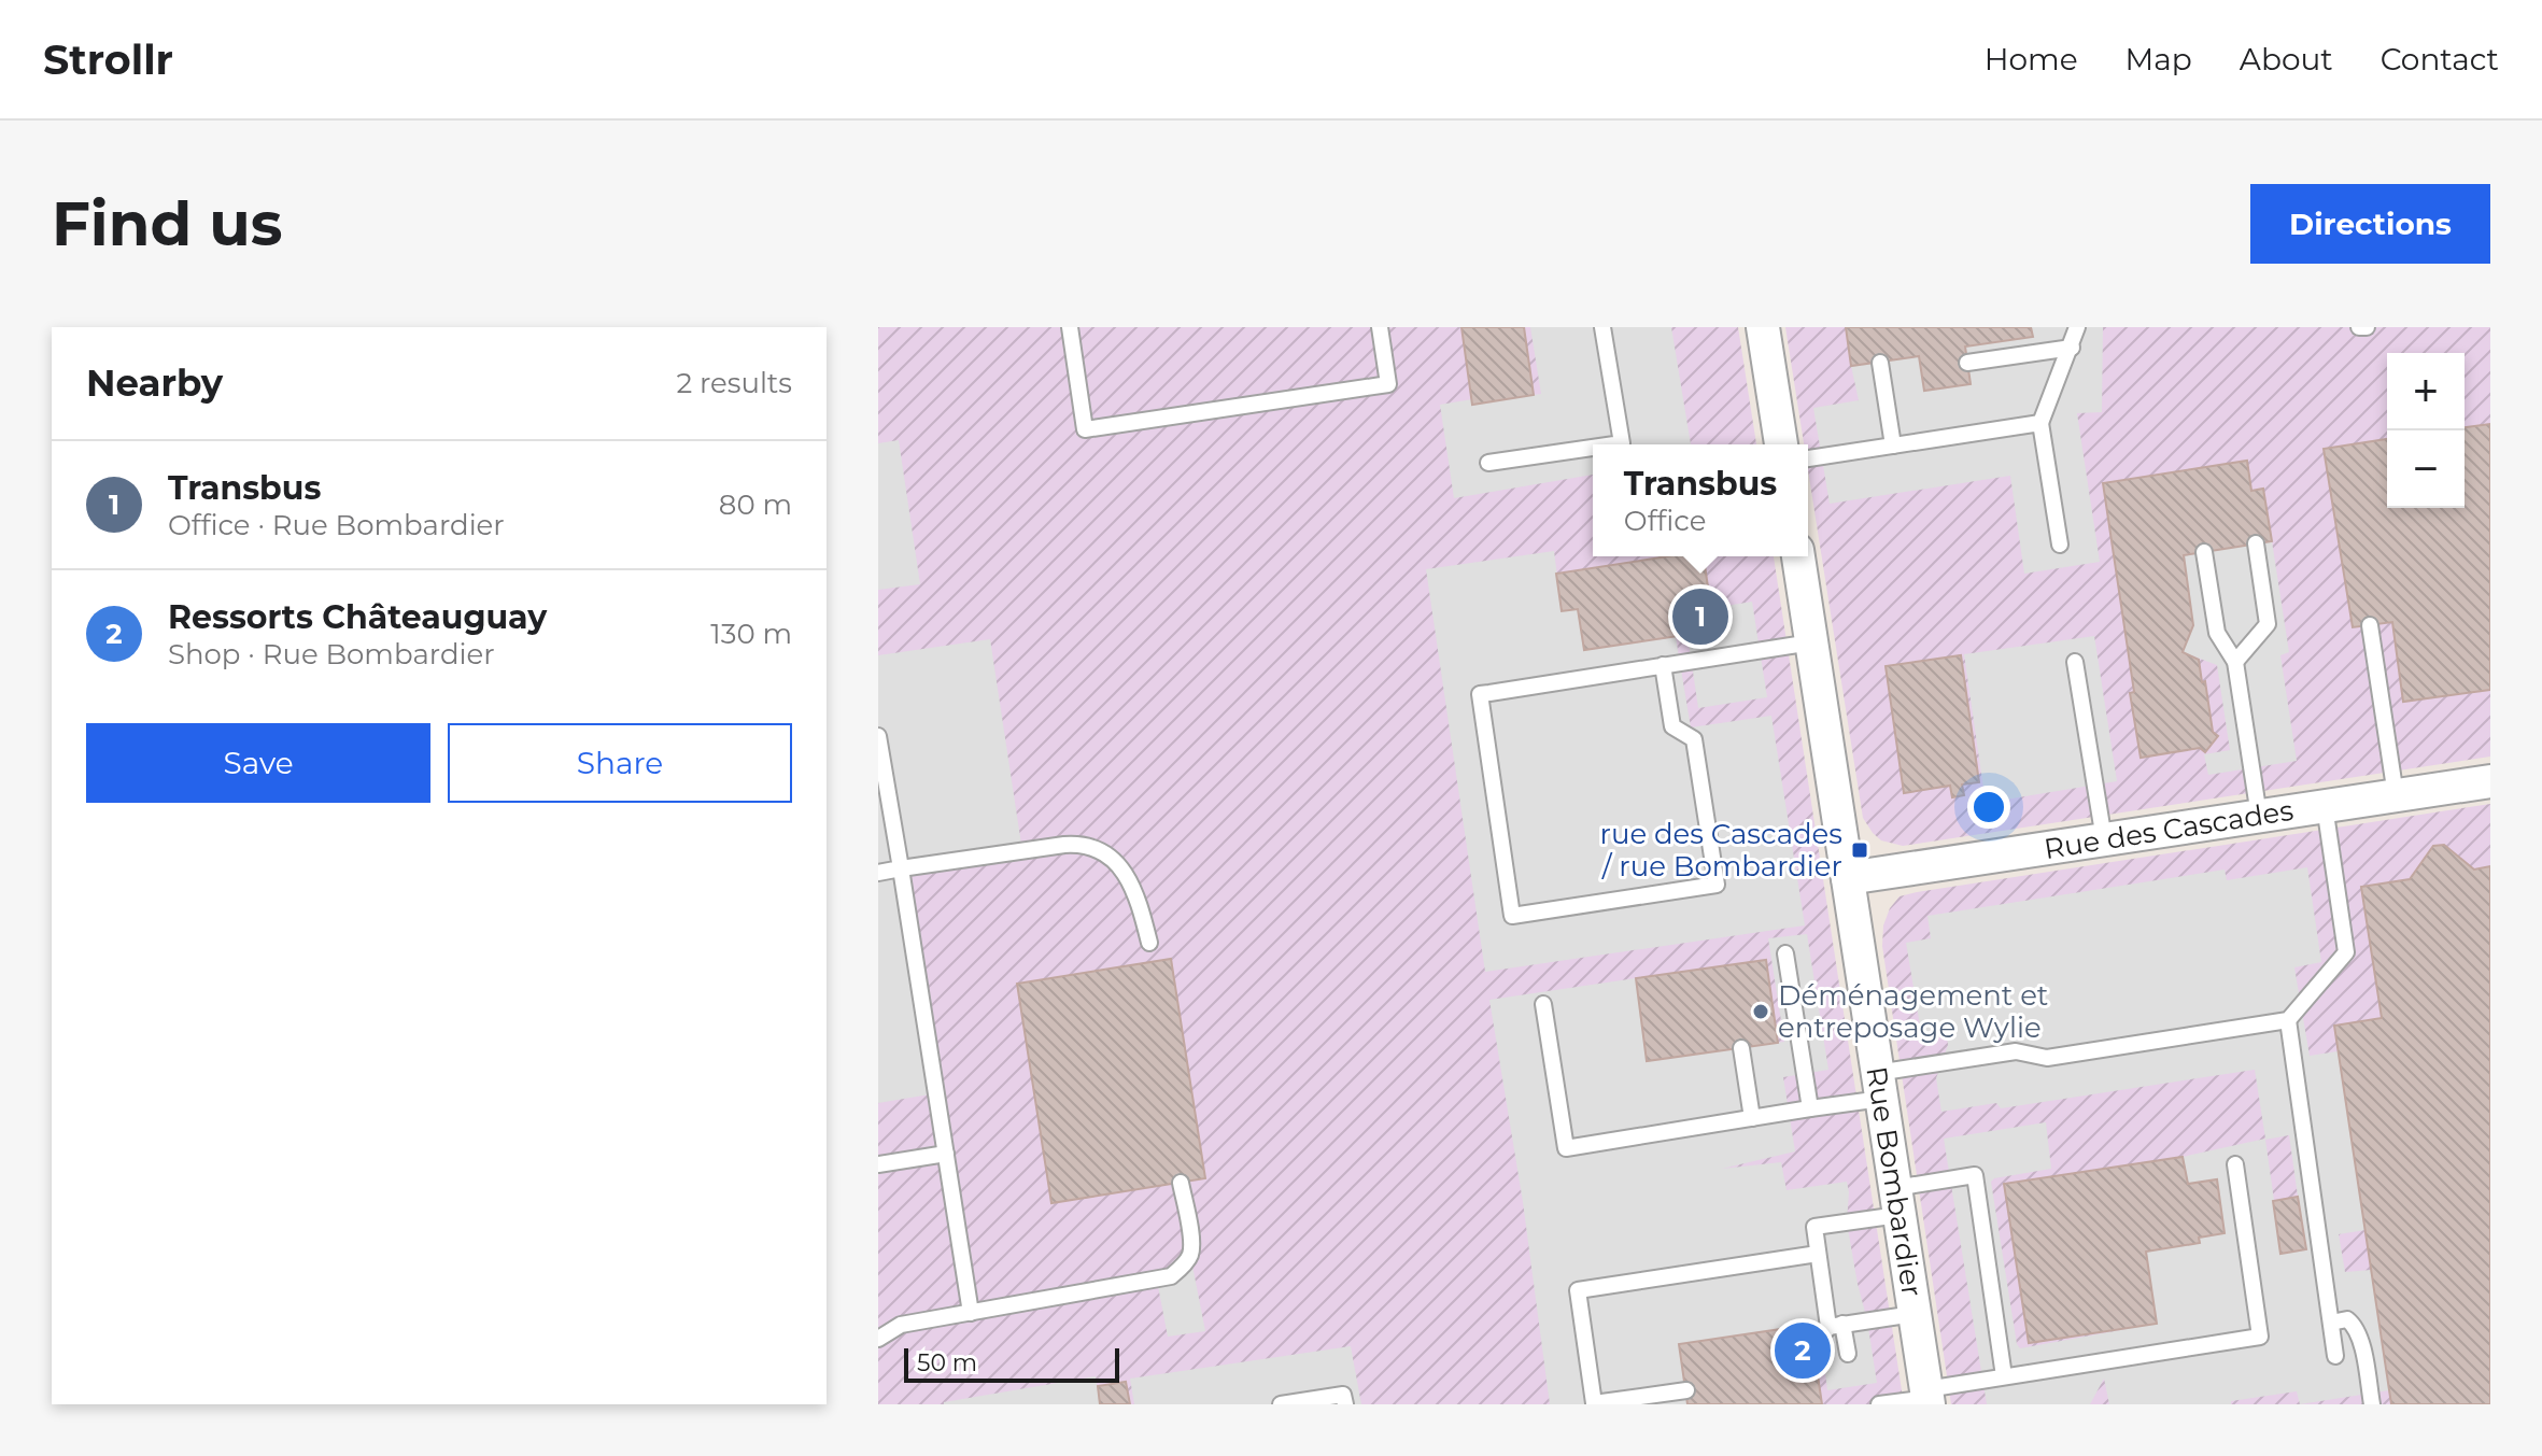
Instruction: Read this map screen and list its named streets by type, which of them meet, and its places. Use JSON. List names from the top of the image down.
{
  "streets": {
    "street": ["Rue des Cascades", "Rue Bombardier"]
  },
  "crossings": [
    ["Rue des Cascades", "Rue Bombardier"]
  ],
  "places": {
    "transit": ["rue des Cascades / rue Bombardier"],
    "other": ["Déménagement et entreposage Wylie"]
  },
  "scale_bar": "50 m",
  "page": {
    "header": "Strollr",
    "nav": [
      "Home",
      "Map",
      "About",
      "Contact"
    ],
    "buttons": [
      "Directions",
      ["Save", "Share"]
    ],
    "title": "Find us",
    "heading": ["Nearby", "2 results"],
    "map_buttons": ["+", "−"],
    "list": [
      {
        "mark": "1",
        "name": "Transbus",
        "note": "Office · Rue Bombardier",
        "value": "80 m"
      },
      {
        "mark": "2",
        "name": "Ressorts Châteauguay",
        "note": "Shop · Rue Bombardier",
        "value": "130 m"
      }
    ],
    "popup": ["Transbus", "Office"],
    "pins": ["1", "2"],
    "scale": "50 m"
  }
}
